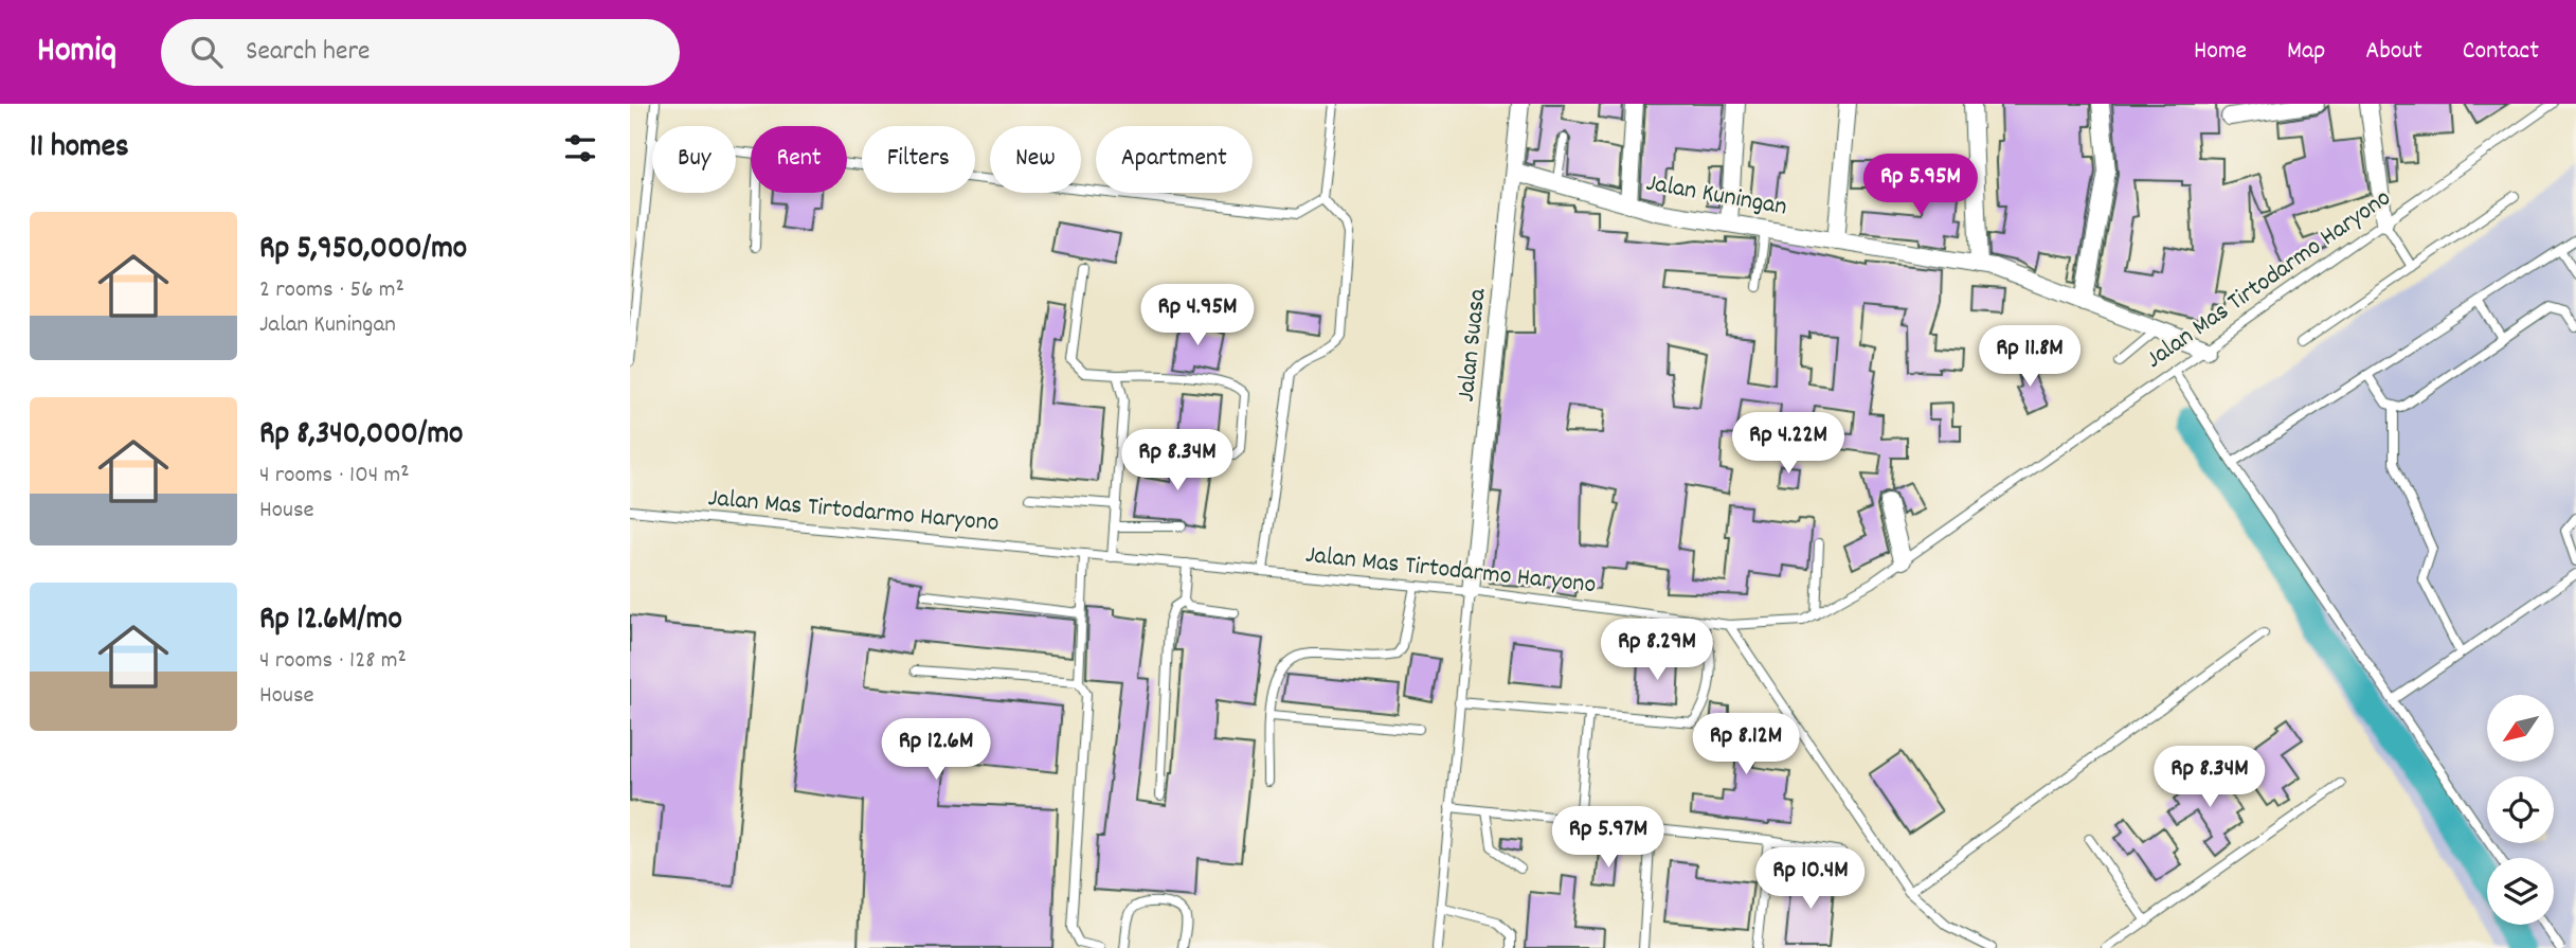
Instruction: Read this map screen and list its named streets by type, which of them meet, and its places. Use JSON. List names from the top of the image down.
{
  "streets": {
    "street": ["Jalan Kuningan", "Jalan Suasa"],
    "lane": ["Jalan Mas Tirtodarmo Haryono"]
  },
  "crossings": [
    ["Jalan Kuningan", "Jalan Mas Tirtodarmo Haryono"],
    ["Jalan Kuningan", "Jalan Suasa"],
    ["Jalan Mas Tirtodarmo Haryono", "Jalan Suasa"]
  ],
  "north": "bottom left",
  "page": {
    "header": "Homiq",
    "search": "Search here",
    "nav": [
      "Home",
      "Map",
      "About",
      "Contact"
    ],
    "heading": "11 homes",
    "chip": [
      "Buy",
      "Rent",
      "Filters",
      "New",
      "Apartment"
    ],
    "price": [
      "Rp 5.95M",
      "Rp 4.95M",
      "Rp 11.8M",
      "Rp 4.22M",
      "Rp 8.34M",
      "Rp 8.29M",
      "Rp 8.12M",
      "Rp 12.6M",
      "Rp 8.34M",
      "Rp 5.97M",
      "Rp 10.4M"
    ],
    "list": [
      {
        "name": "Rp 5,950,000/mo",
        "note": "2 rooms · 56 m² · Jalan Kuningan"
      },
      {
        "name": "Rp 8,340,000/mo",
        "note": "4 rooms · 104 m² · House"
      },
      {
        "name": "Rp 12.6M/mo",
        "note": "4 rooms · 128 m² · House"
      }
    ]
  }
}
